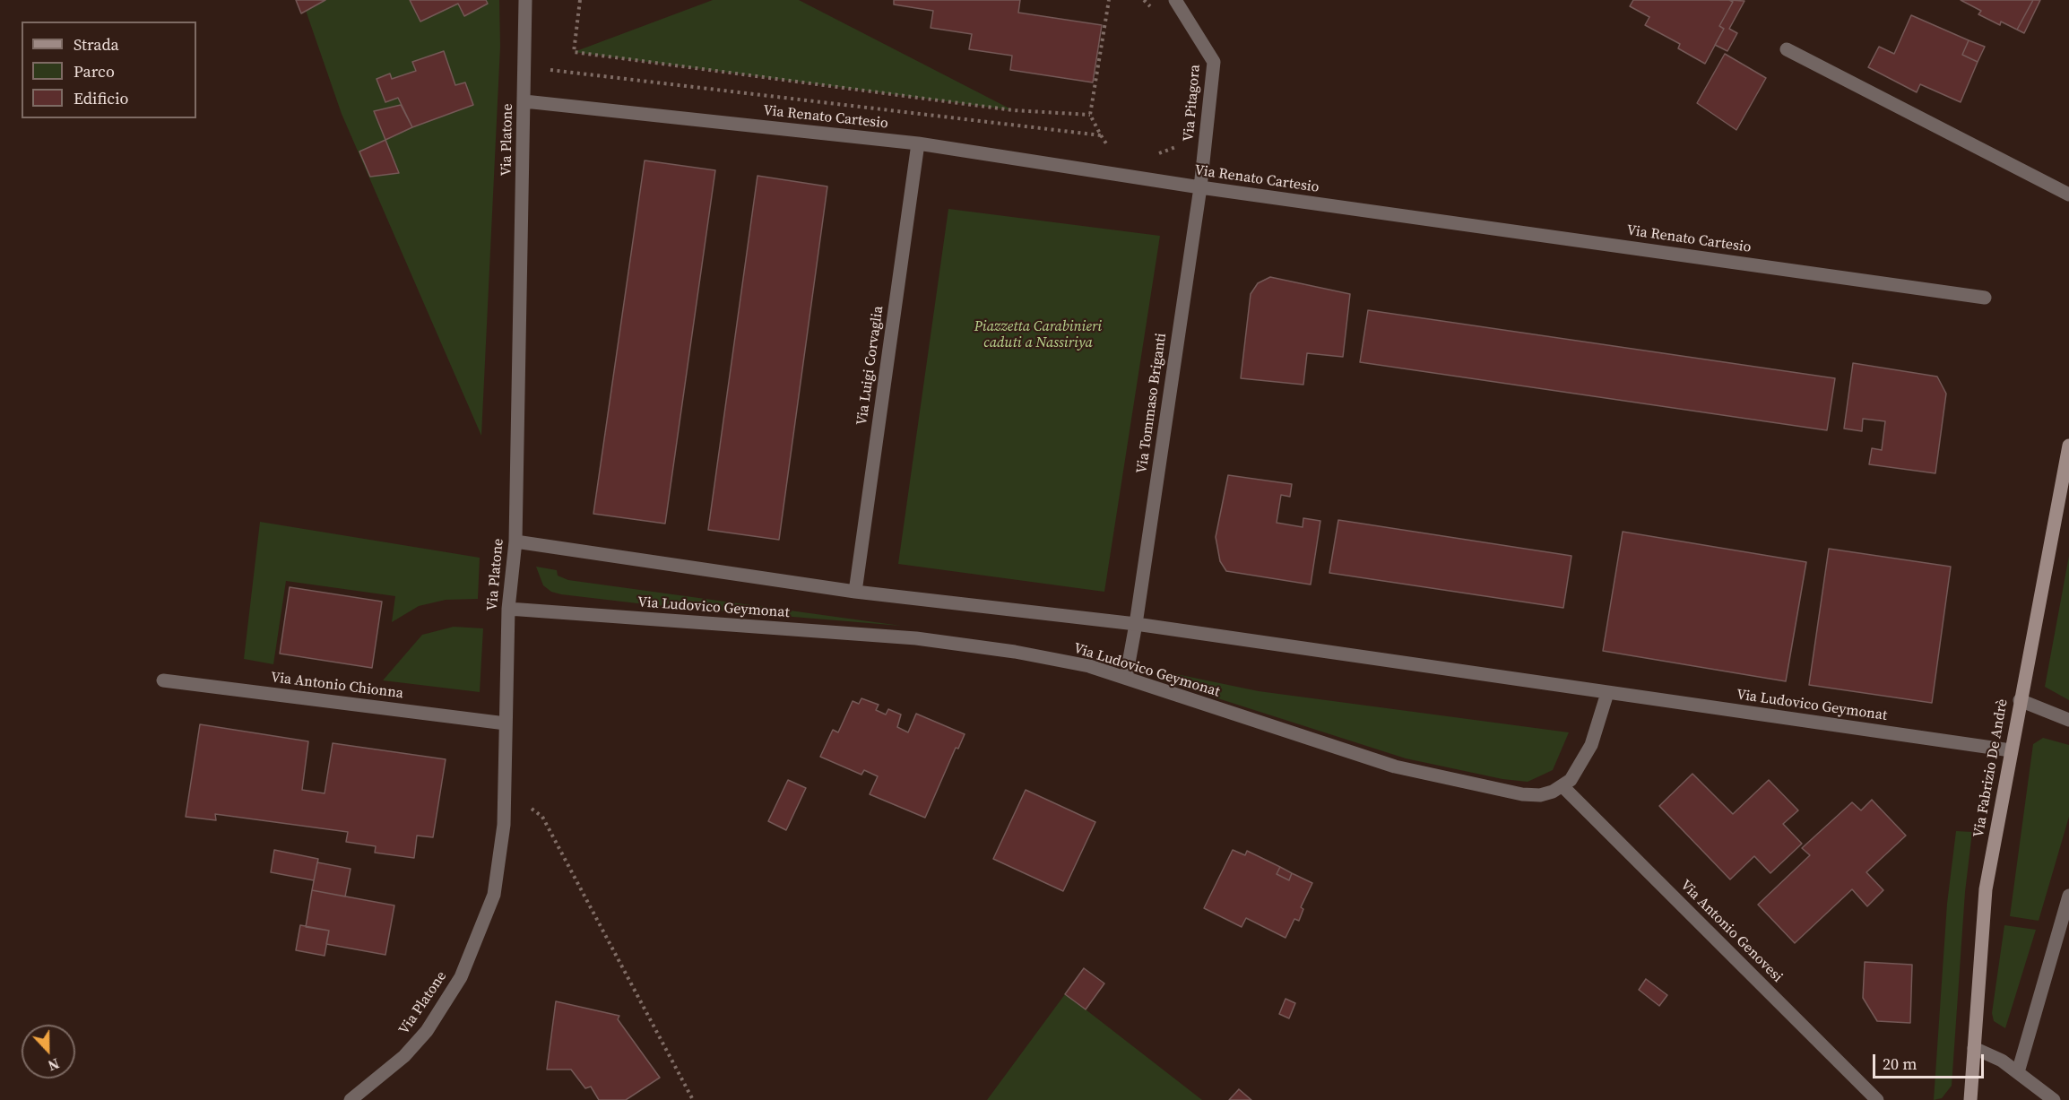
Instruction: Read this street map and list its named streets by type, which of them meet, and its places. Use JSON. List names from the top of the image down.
{
  "streets": {
    "street": [
      "Via Pitagora",
      "Via Renato Cartesio",
      "Via Platone",
      "Via Luigi Corvaglia",
      "Via Tommaso Briganti",
      "Via Ludovico Geymonat",
      "Via Antonio Chionna",
      "Via Fabrizio De Andrè",
      "Via Antonio Genovesi"
    ]
  },
  "crossings": [
    ["Via Pitagora", "Via Renato Cartesio"],
    ["Via Pitagora", "Via Tommaso Briganti"],
    ["Via Renato Cartesio", "Via Platone"],
    ["Via Renato Cartesio", "Via Luigi Corvaglia"],
    ["Via Renato Cartesio", "Via Tommaso Briganti"],
    ["Via Platone", "Via Ludovico Geymonat"],
    ["Via Platone", "Via Antonio Chionna"],
    ["Via Luigi Corvaglia", "Via Ludovico Geymonat"],
    ["Via Tommaso Briganti", "Via Ludovico Geymonat"],
    ["Via Ludovico Geymonat", "Via Fabrizio De Andrè"],
    ["Via Ludovico Geymonat", "Via Antonio Genovesi"]
  ],
  "parks": ["Piazzetta Carabinieri caduti a Nassiriya"],
  "legend": ["Strada", "Parco", "Edificio"],
  "scale_bar": "20 m",
  "north": "bottom"
}
